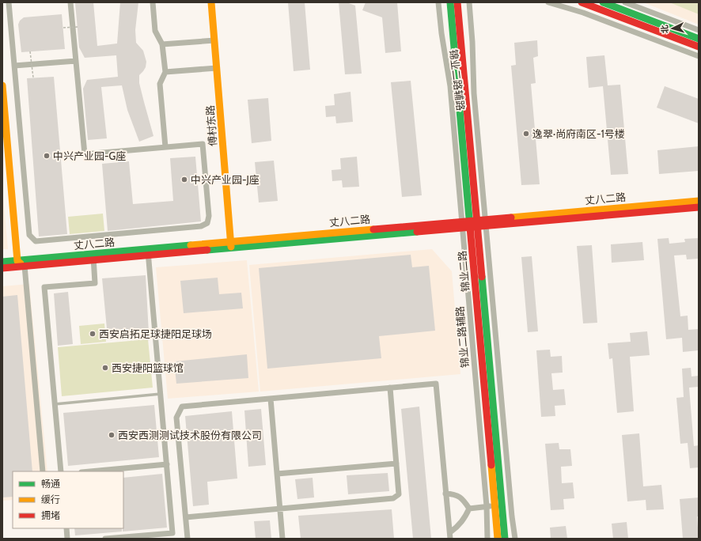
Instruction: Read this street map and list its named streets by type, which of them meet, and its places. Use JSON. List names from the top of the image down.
{
  "streets": {
    "street": [
      "锦业二路辅路",
      "傅村东路",
      "丈八二路",
      "锦业二路"
    ]
  },
  "crossings": [
    ["锦业二路辅路", "丈八二路"],
    ["傅村东路", "丈八二路"],
    ["丈八二路", "锦业二路"]
  ],
  "places": [
    "逸翠·尚府南区-1号楼",
    "中兴产业园-G座",
    "中兴产业园-J座",
    "西安启拓足球捷阳足球场",
    "西安捷阳篮球馆",
    "西安西测测试技术股份有限公司"
  ],
  "legend": ["畅通", "缓行", "拥堵"],
  "north": "left"
}
